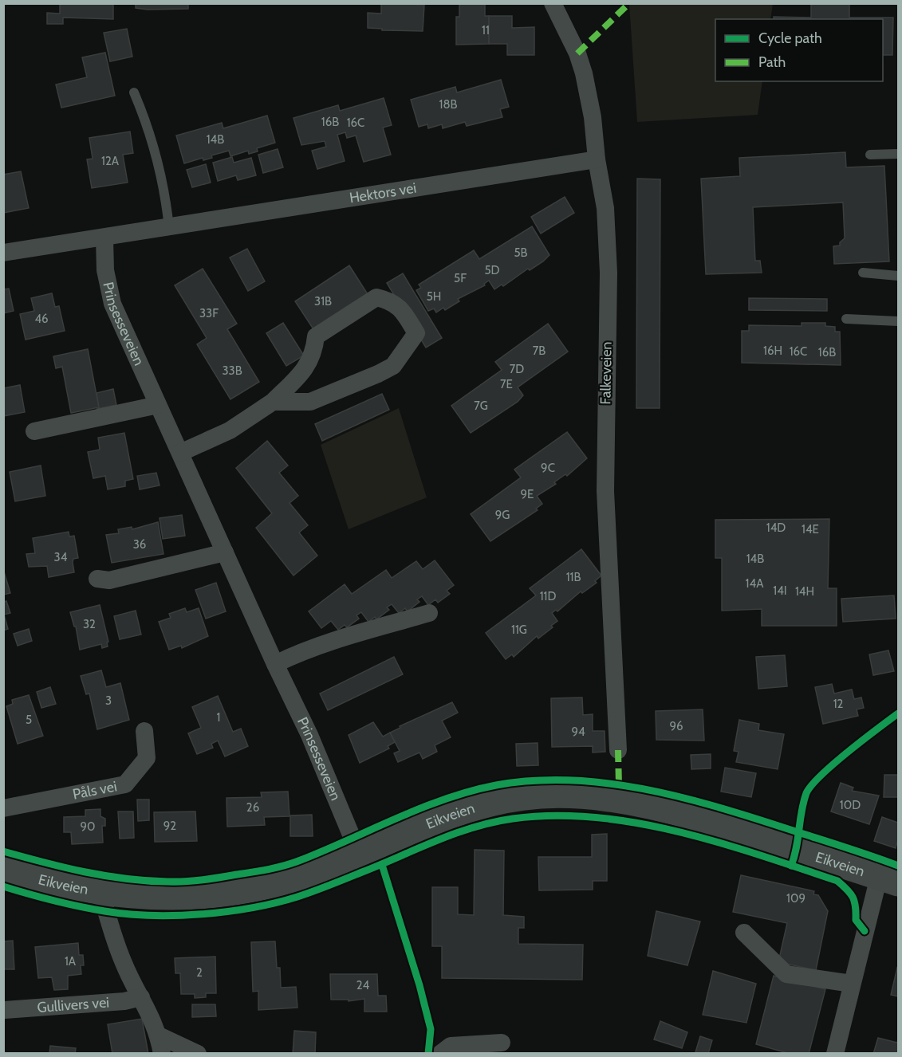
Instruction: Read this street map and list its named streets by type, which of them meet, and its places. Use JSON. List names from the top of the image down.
{
  "streets": {
    "main road": ["Eikveien"],
    "street": [
      "Hektors vei",
      "Prinsesseveien",
      "Falkeveien",
      "Påls vei",
      "Gullivers vei"
    ]
  },
  "crossings": [
    ["Hektors vei", "Prinsesseveien"],
    ["Hektors vei", "Falkeveien"],
    ["Prinsesseveien", "Eikveien"]
  ],
  "house_numbers": [
    "11",
    "18B",
    "16B",
    "16C",
    "14B",
    "12A",
    "5B",
    "5D",
    "5F",
    "5H",
    "31B",
    "33F",
    "46",
    "7B",
    "16H",
    "16C",
    "16B",
    "7D",
    "33B",
    "7E",
    "7G",
    "9C",
    "9E",
    "9G",
    "14D",
    "14E",
    "36",
    "34",
    "14B",
    "11B",
    "14A",
    "14I",
    "14H",
    "11D",
    "32",
    "11G",
    "3",
    "12",
    "1",
    "5",
    "96",
    "94",
    "10D",
    "26",
    "92",
    "90",
    "109",
    "1A",
    "2",
    "24"
  ],
  "legend": ["Cycle path", "Path"]
}
